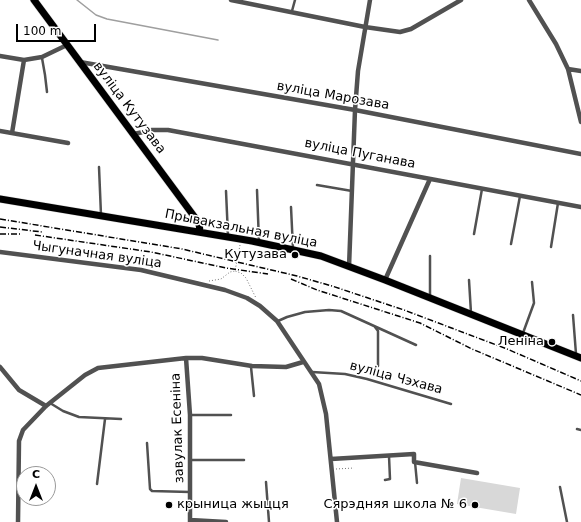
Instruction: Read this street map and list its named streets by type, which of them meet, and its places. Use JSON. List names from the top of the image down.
{
  "streets": {
    "main road": ["вуліца Кутузава", "Прывакзальная вуліца"],
    "street": [
      "вуліца Марозава",
      "вуліца Пуганава",
      "Чыгуначная вуліца",
      "завулак Есеніна"
    ],
    "lane": ["вуліца Чэхава"]
  },
  "crossings": [
    ["вуліца Марозава", "вуліца Кутузава"],
    ["вуліца Кутузава", "вуліца Пуганава"],
    ["вуліца Кутузава", "Прывакзальная вуліца"],
    ["Чыгуначная вуліца", "вуліца Чэхава"]
  ],
  "places": [
    "Кутузава",
    "Леніна",
    "крыница жыцця",
    "Сярэдняя школа № 6"
  ],
  "scale_bar": "100 m",
  "north": "top"
}
